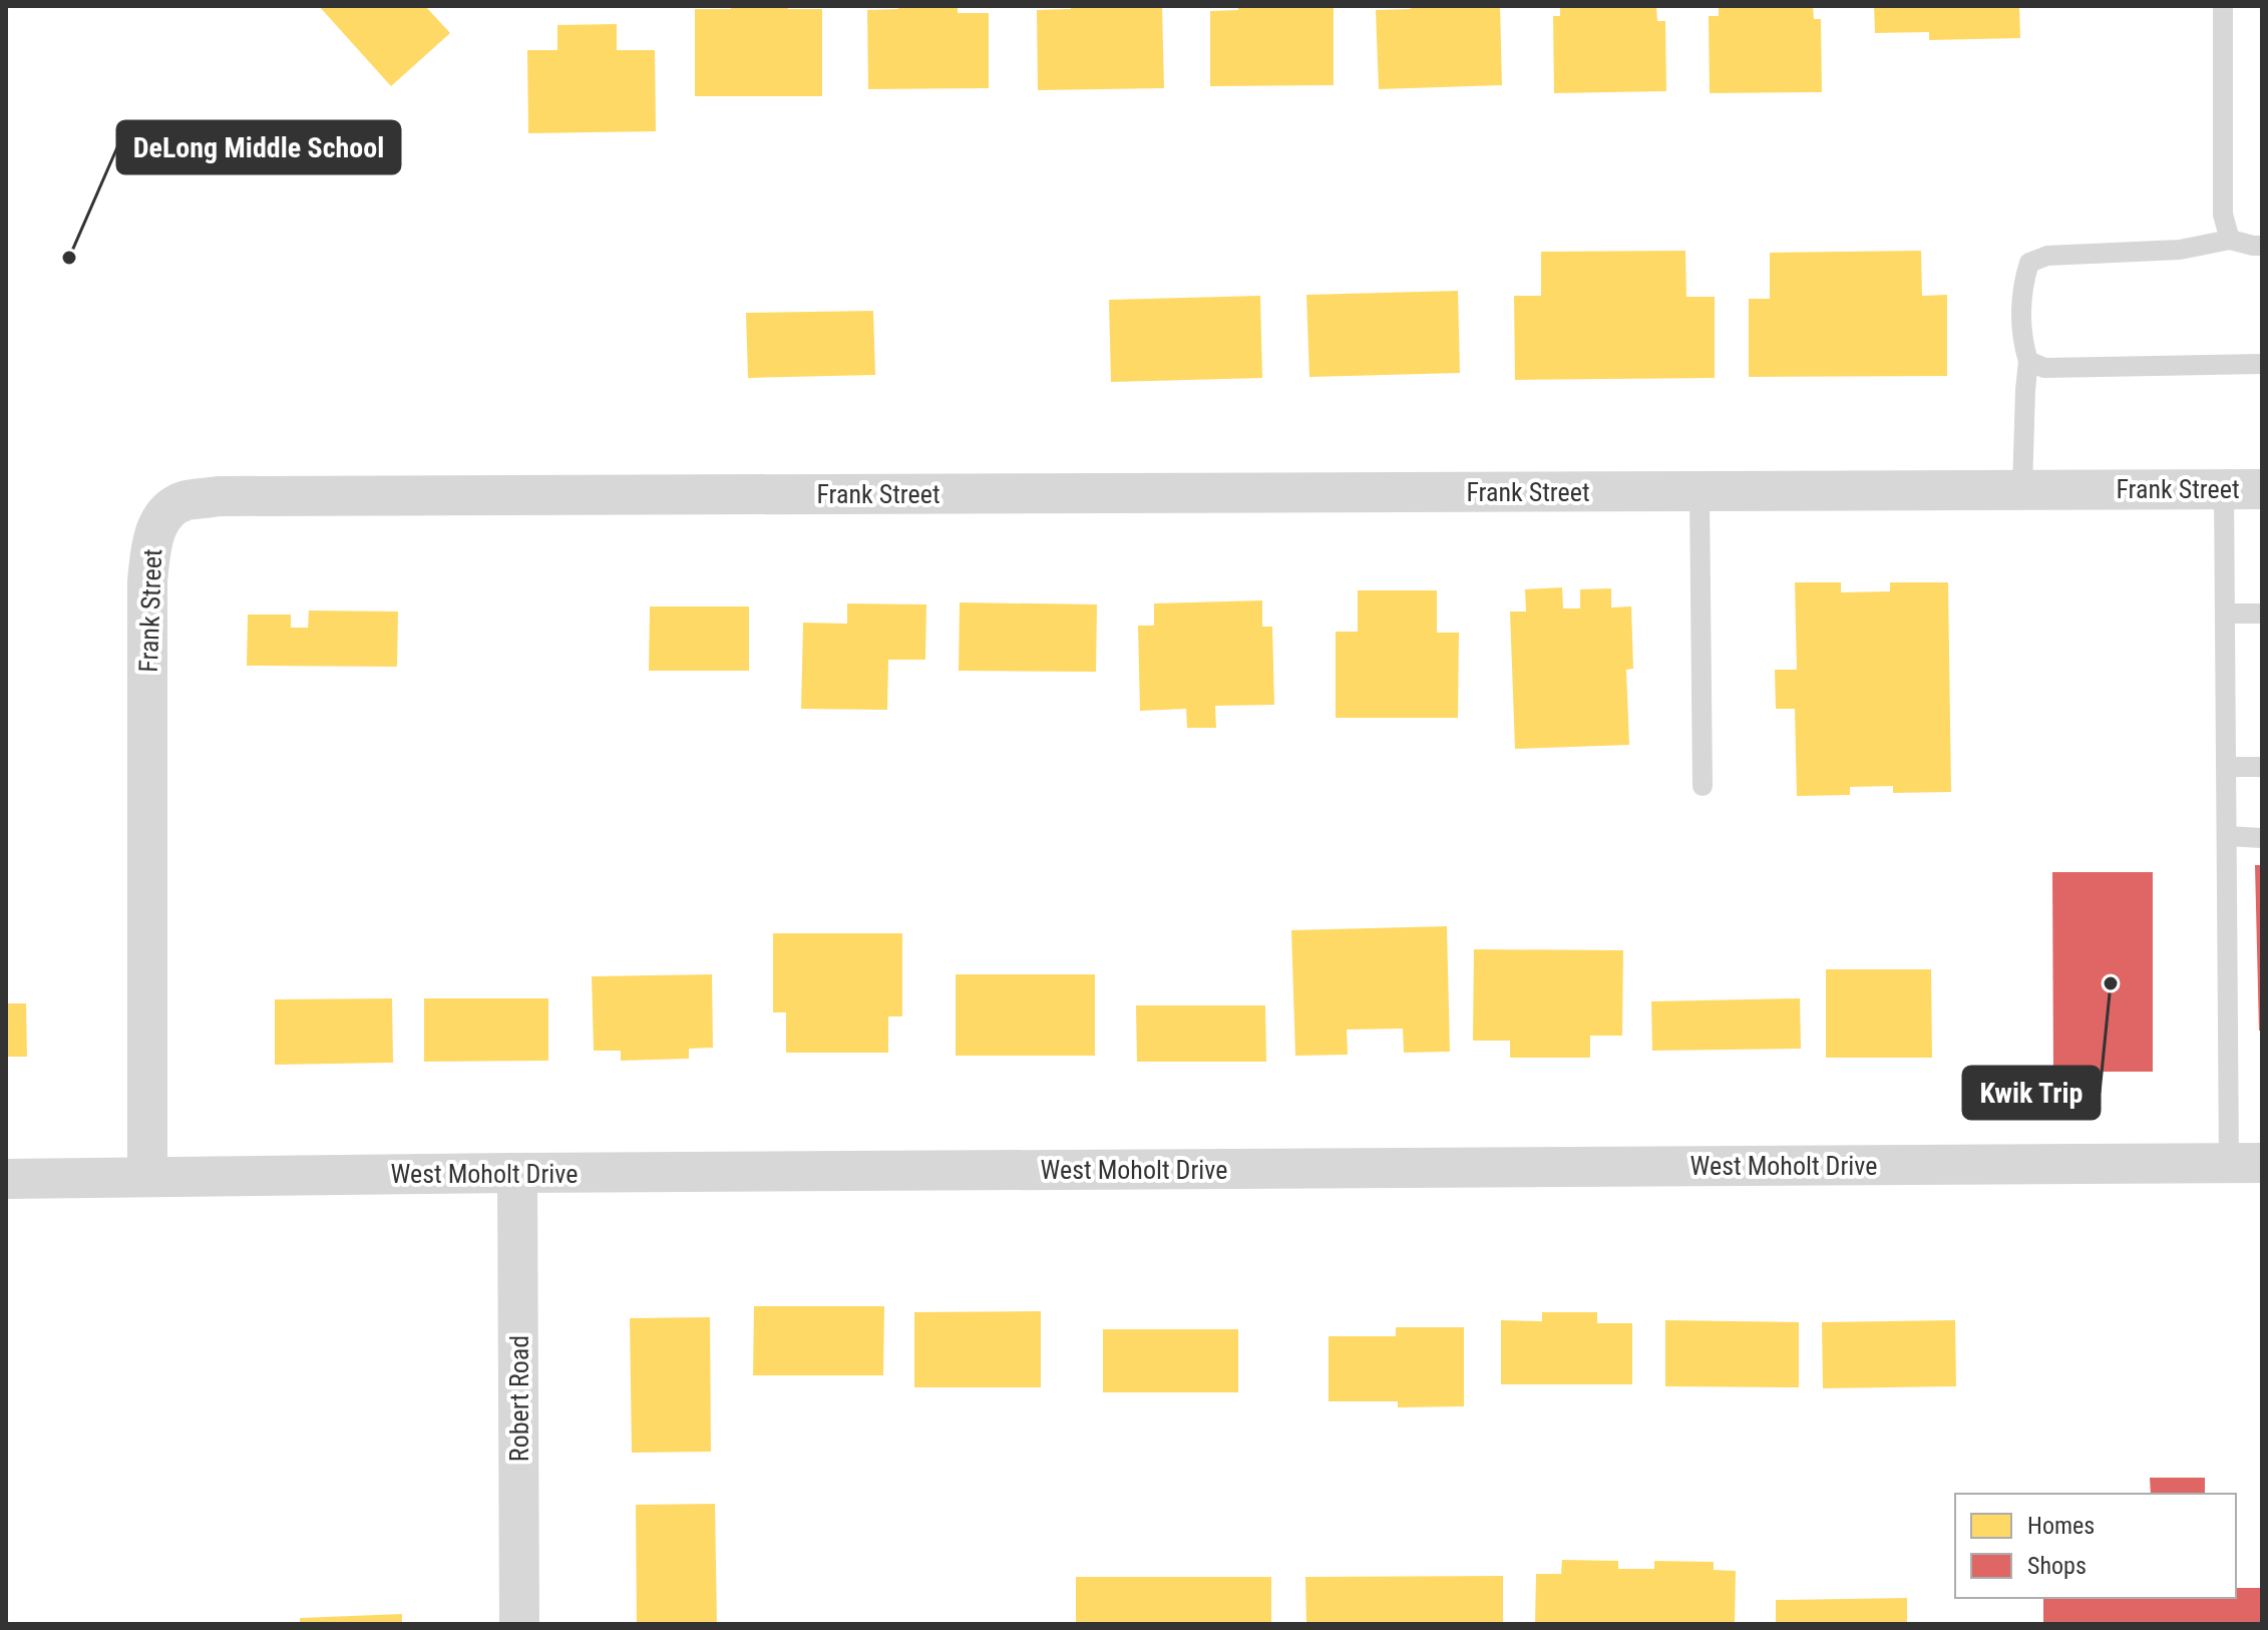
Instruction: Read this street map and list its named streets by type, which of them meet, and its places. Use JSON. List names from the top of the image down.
{
  "streets": {
    "street": ["Frank Street", "West Moholt Drive", "Robert Road"]
  },
  "crossings": [
    ["Frank Street", "West Moholt Drive"],
    ["West Moholt Drive", "Robert Road"]
  ],
  "places": ["DeLong Middle School", "Kwik Trip"],
  "legend": ["Homes", "Shops"]
}
